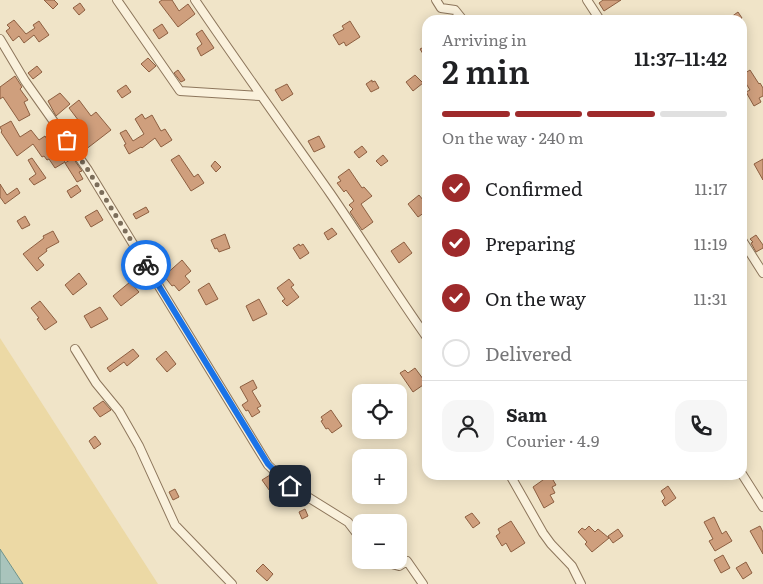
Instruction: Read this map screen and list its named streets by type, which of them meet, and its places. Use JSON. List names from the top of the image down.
{
  "page": {
    "heading": ["2 min", "Arriving in", "11:37–11:42"],
    "panel": ["Sam", "Courier · 4.9"],
    "bar": "On the way · 240 m",
    "list": [
      ["Confirmed", "11:17"],
      ["Preparing", "11:19"],
      ["On the way", "11:31"],
      "Delivered"
    ],
    "map_buttons": ["+", "−"]
  }
}
